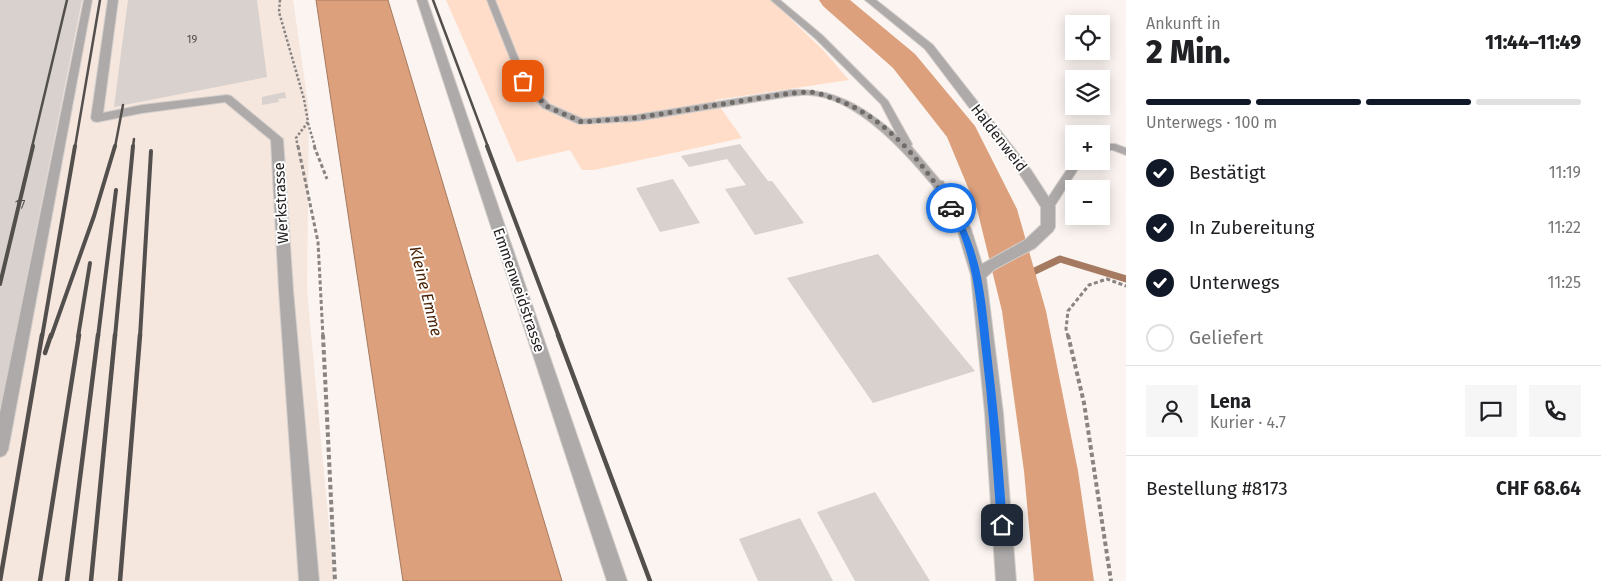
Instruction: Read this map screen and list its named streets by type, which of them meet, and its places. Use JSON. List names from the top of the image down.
{
  "streets": {
    "street": ["Haldenweid", "Werkstrasse", "Emmenweidstrasse"]
  },
  "water": ["Kleine Emme"],
  "house_numbers": ["19", "17"],
  "page": {
    "heading": ["2 Min.", "Ankunft in", "11:44–11:49"],
    "panel": [
      "Lena",
      "Kurier · 4.7",
      "Bestellung #8173",
      "CHF 68.64"
    ],
    "map_buttons": ["+", "−"],
    "bar": "Unterwegs · 100 m",
    "list": [
      ["Bestätigt", "11:19"],
      ["In Zubereitung", "11:22"],
      ["Unterwegs", "11:25"],
      "Geliefert"
    ]
  }
}
